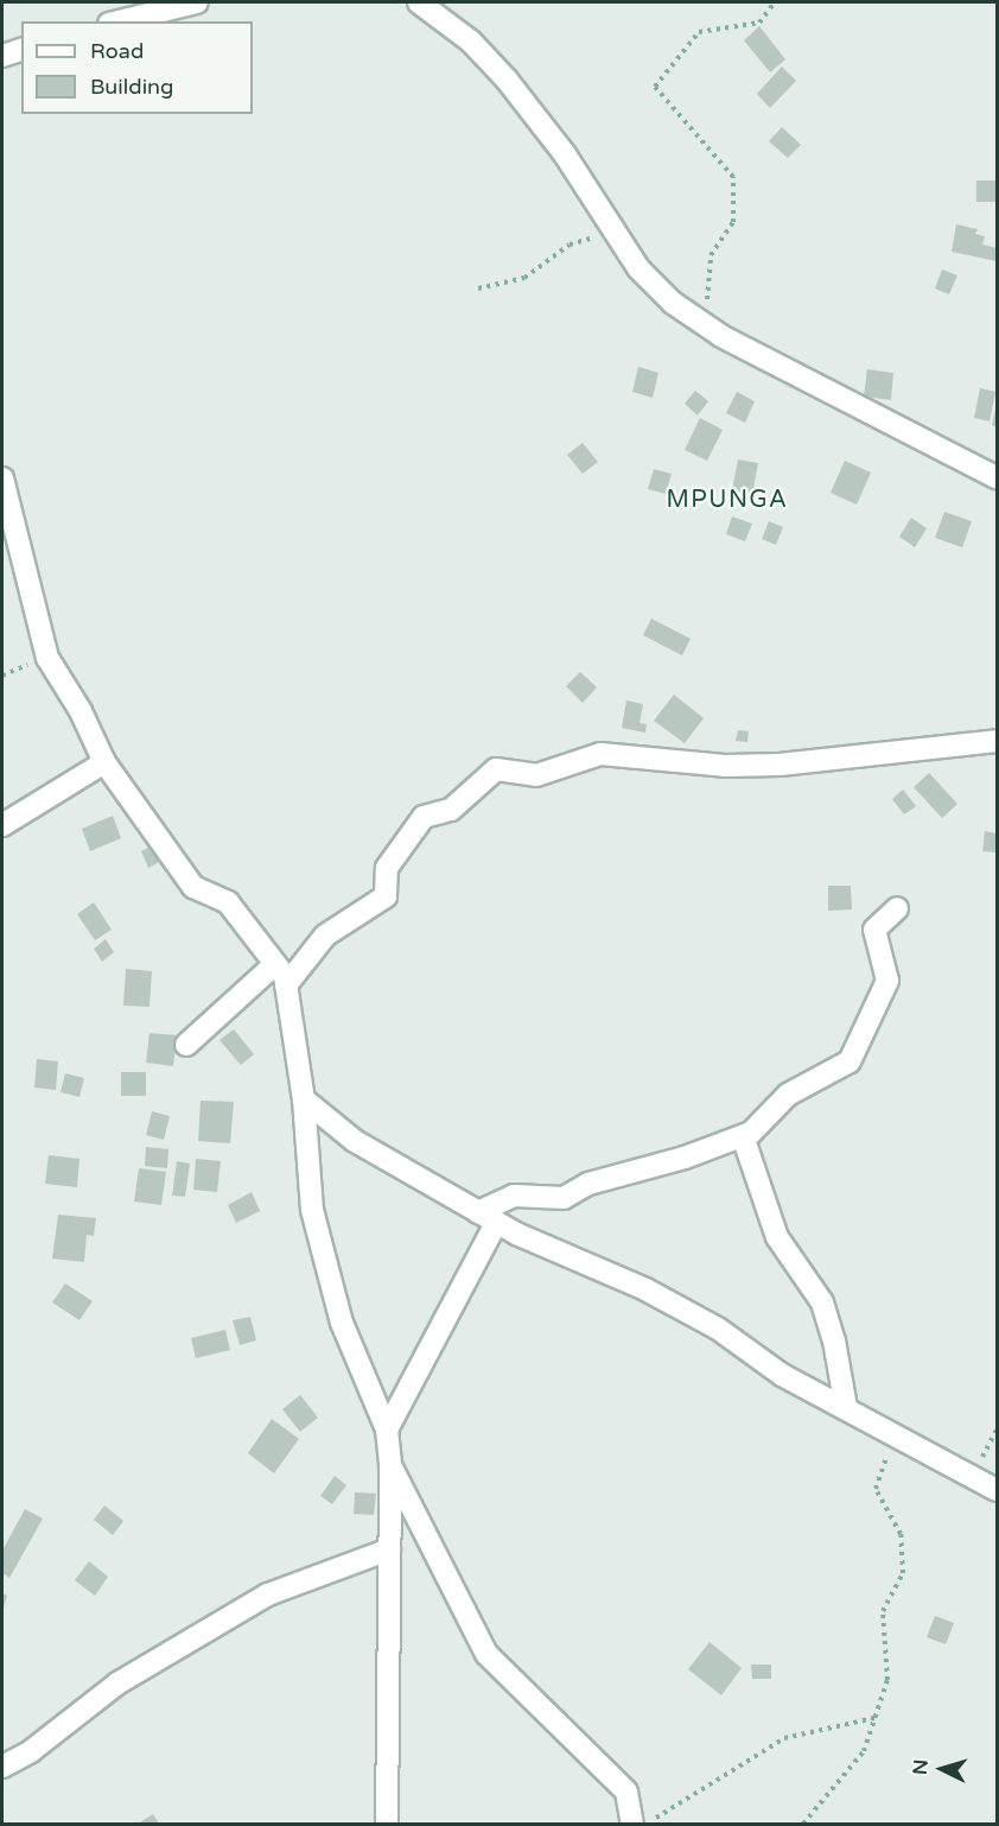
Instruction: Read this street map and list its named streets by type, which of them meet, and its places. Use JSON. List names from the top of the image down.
{
  "districts": ["MPUNGA"],
  "legend": ["Road", "Building"],
  "north": "left"
}
